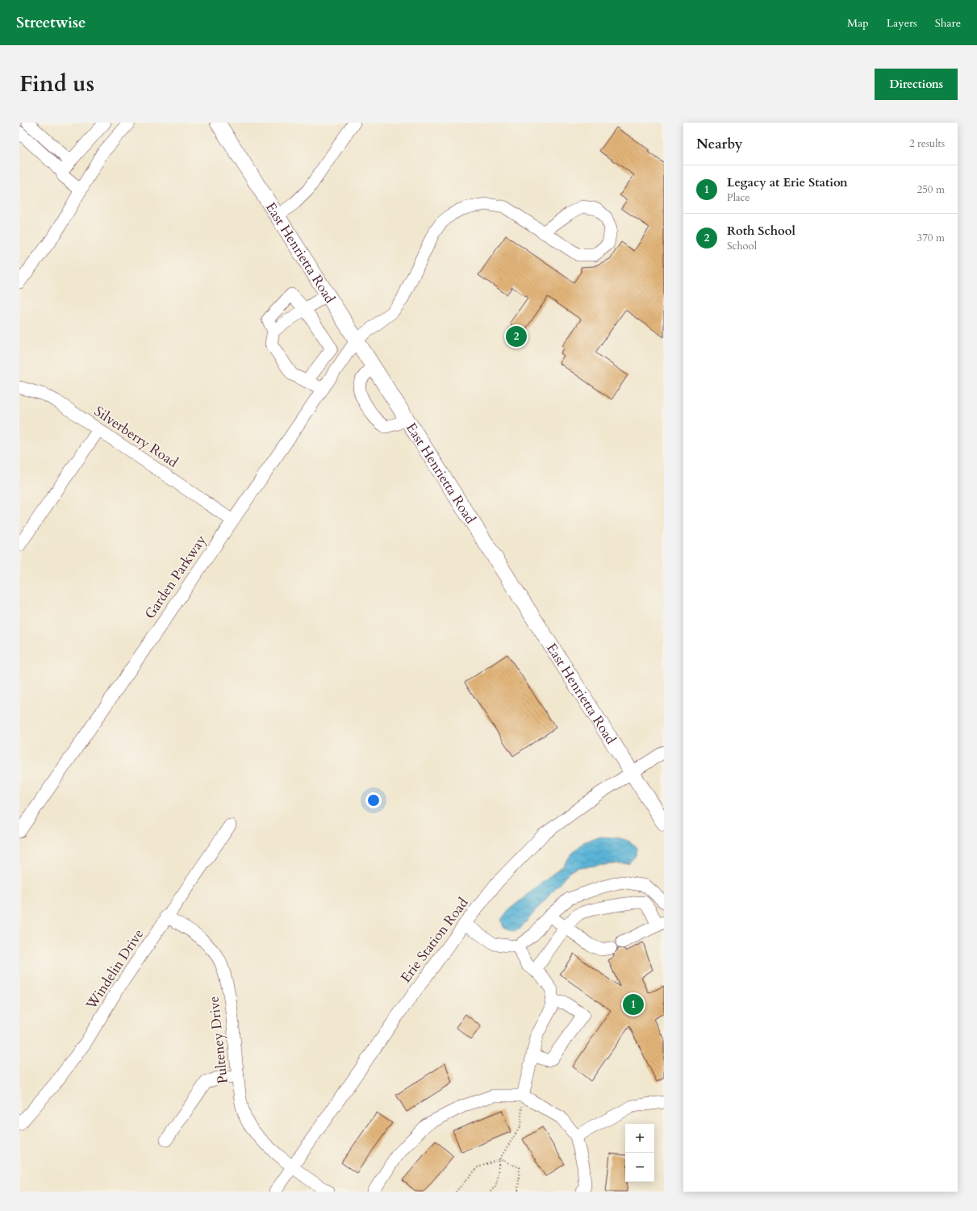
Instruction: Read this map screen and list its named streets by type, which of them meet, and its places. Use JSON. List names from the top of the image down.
{
  "streets": {
    "main road": ["East Henrietta Road"],
    "street": [
      "Silverberry Road",
      "Garden Parkway",
      "Erie Station Road",
      "Windelin Drive",
      "Pulteney Drive"
    ]
  },
  "crossings": [
    ["East Henrietta Road", "Garden Parkway"],
    ["East Henrietta Road", "Erie Station Road"],
    ["Silverberry Road", "Garden Parkway"],
    ["Erie Station Road", "Pulteney Drive"],
    ["Windelin Drive", "Pulteney Drive"]
  ],
  "page": {
    "header": "Streetwise",
    "nav": ["Map", "Layers", "Share"],
    "title": "Find us",
    "buttons": "Directions",
    "heading": ["Nearby", "2 results"],
    "list": [
      {
        "mark": "1",
        "name": "Legacy at Erie Station",
        "note": "Place",
        "value": "250 m"
      },
      {
        "mark": "2",
        "name": "Roth School",
        "note": "School",
        "value": "370 m"
      }
    ],
    "pins": ["2", "1"],
    "map_buttons": ["+", "−"]
  }
}
